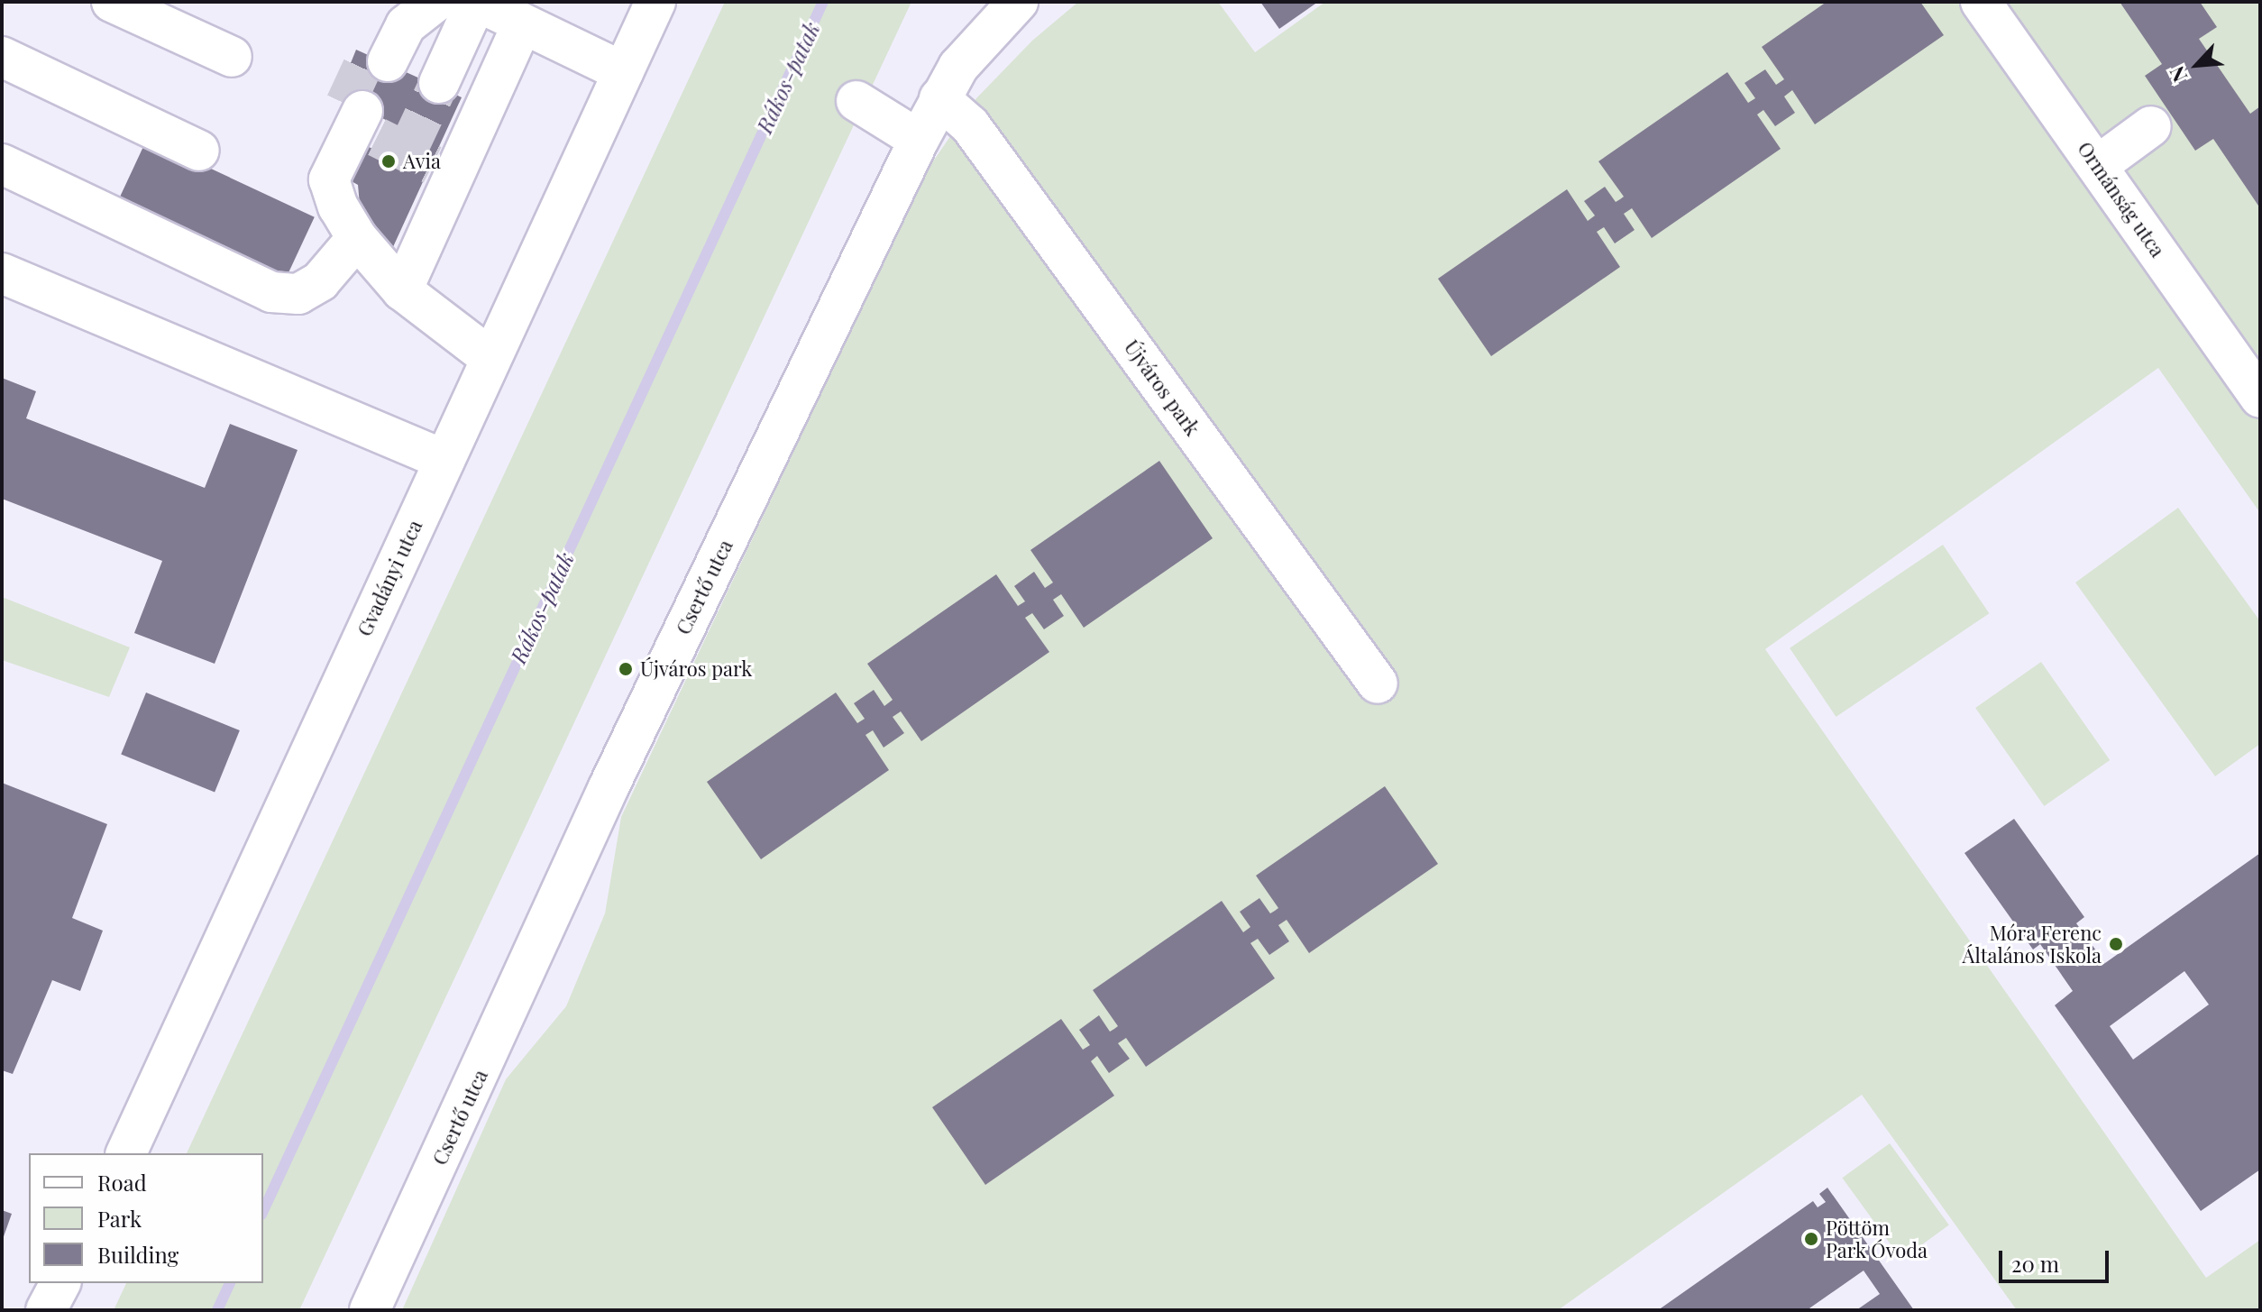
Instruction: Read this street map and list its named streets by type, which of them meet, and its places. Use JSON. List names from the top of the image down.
{
  "streets": {
    "street": [
      "Ormánság utca",
      "Újváros park",
      "Gvadányi utca",
      "Csertő utca"
    ]
  },
  "crossings": [
    ["Újváros park", "Csertő utca"]
  ],
  "water": ["Rákos-patak"],
  "places": [
    "Avia",
    "Újváros park",
    "Móra Ferenc Általános Iskola",
    "Pöttöm Park Óvoda"
  ],
  "legend": ["Road", "Park", "Building"],
  "scale_bar": "20 m",
  "north": "bottom left"
}
